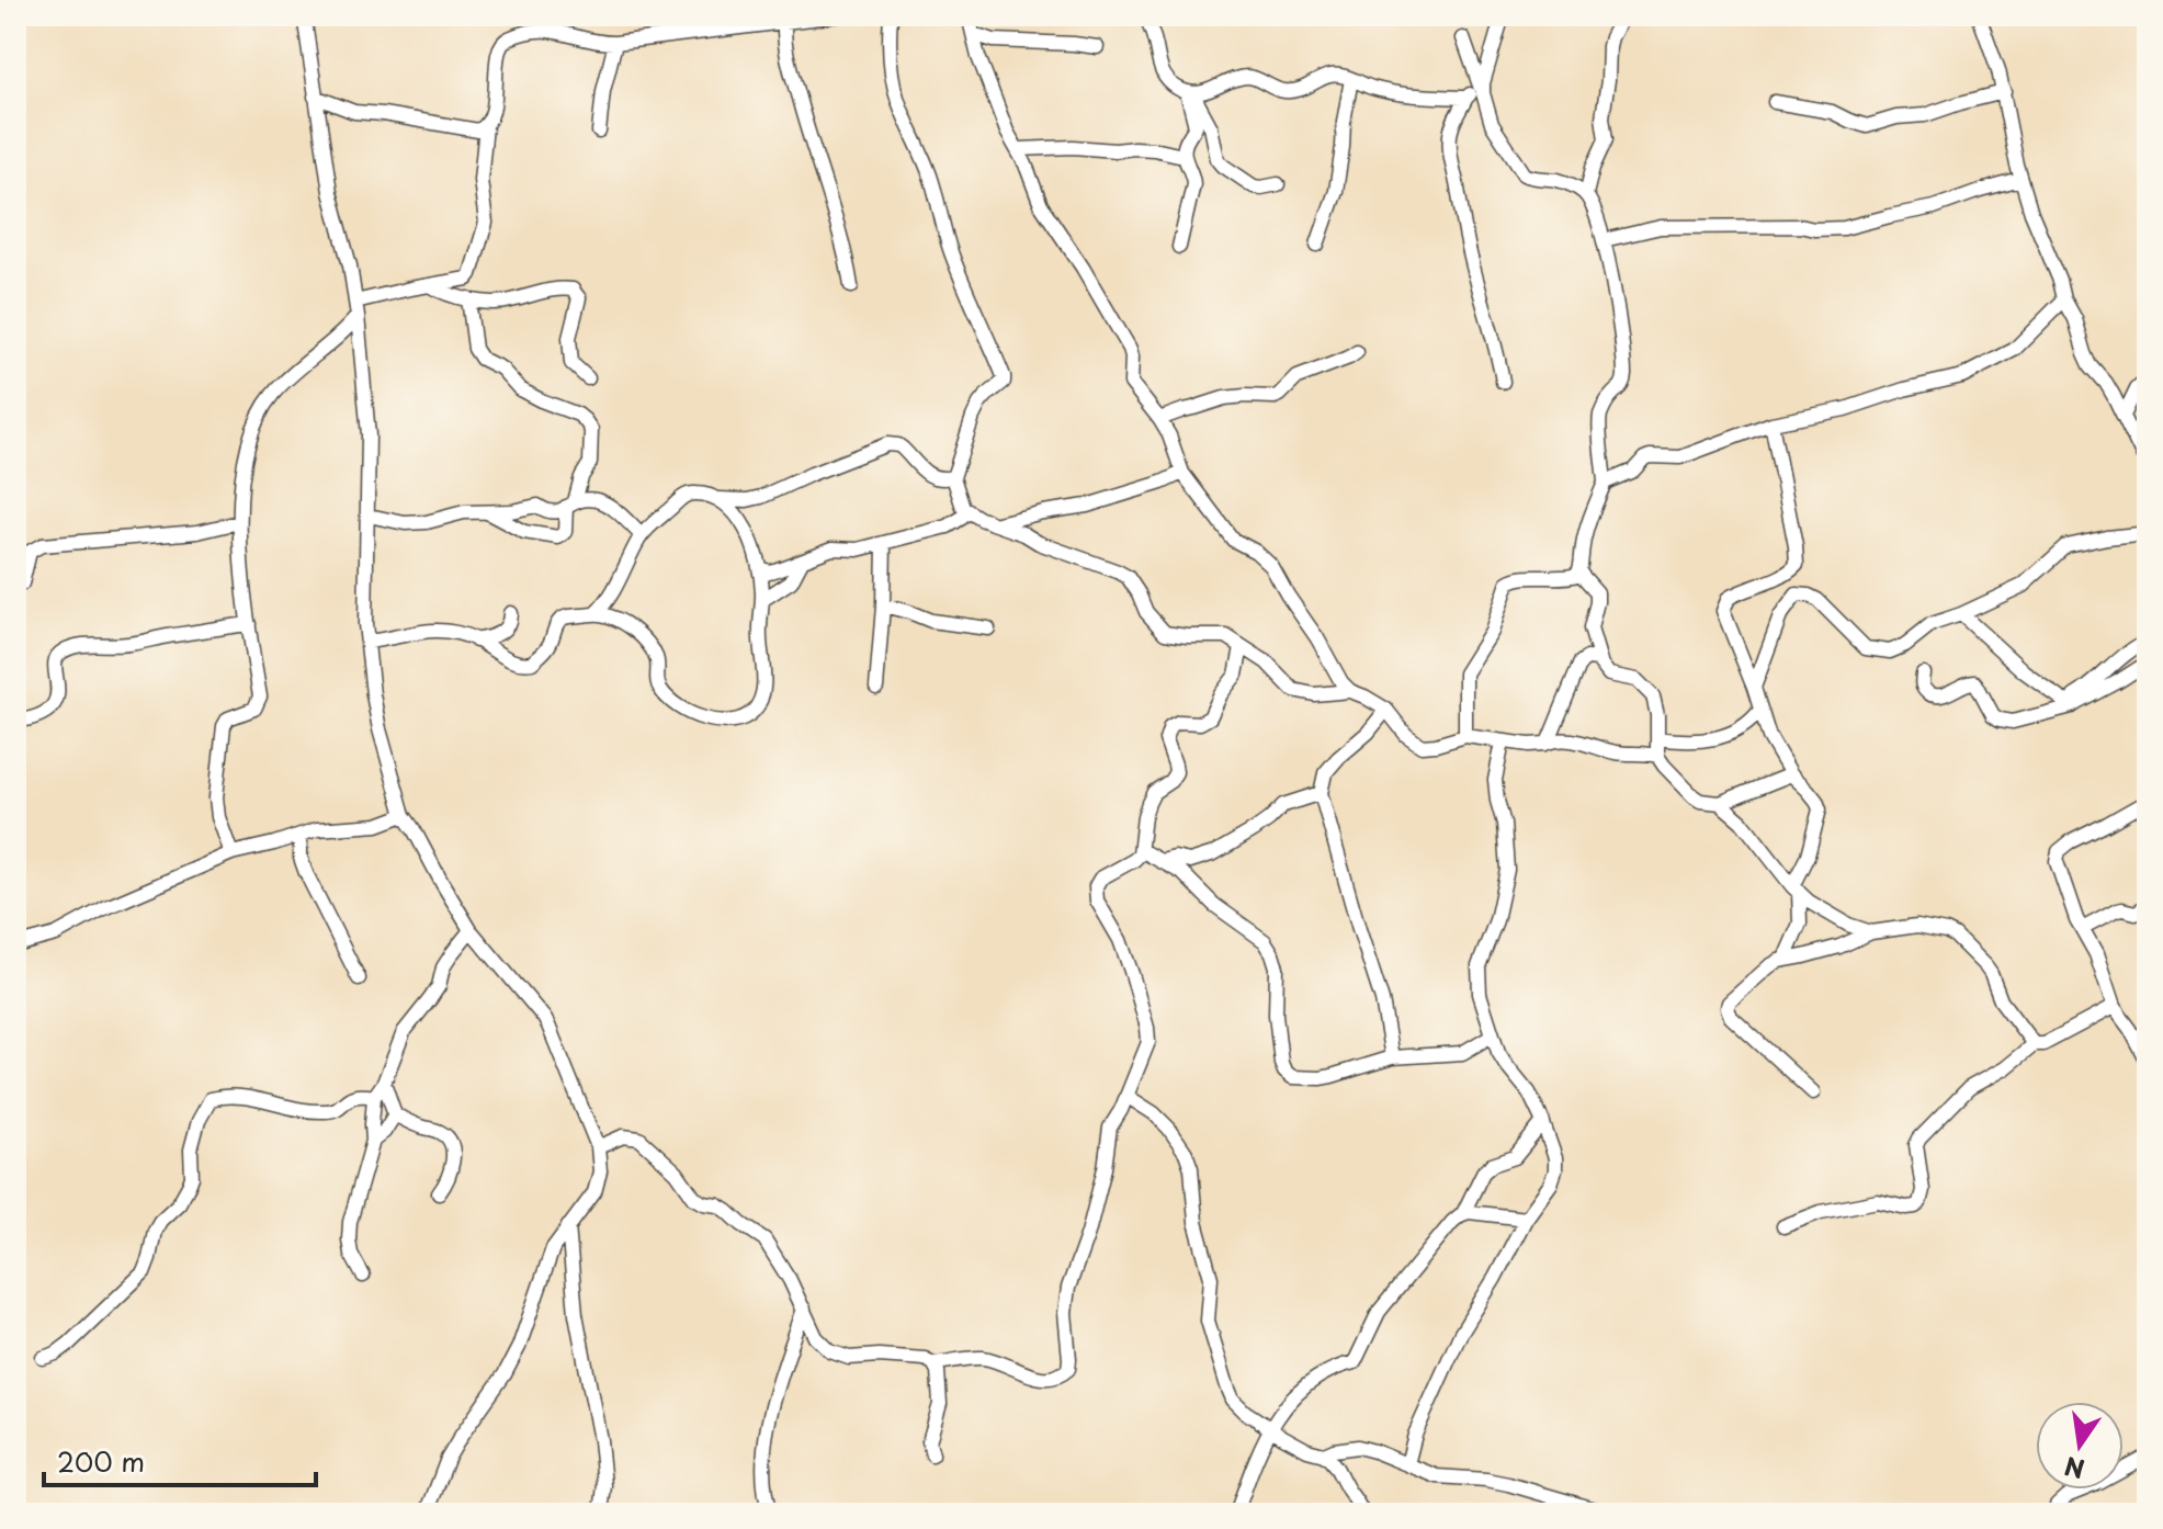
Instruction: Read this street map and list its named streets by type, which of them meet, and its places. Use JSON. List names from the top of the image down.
{
  "scale_bar": "200 m",
  "north": "bottom"
}
